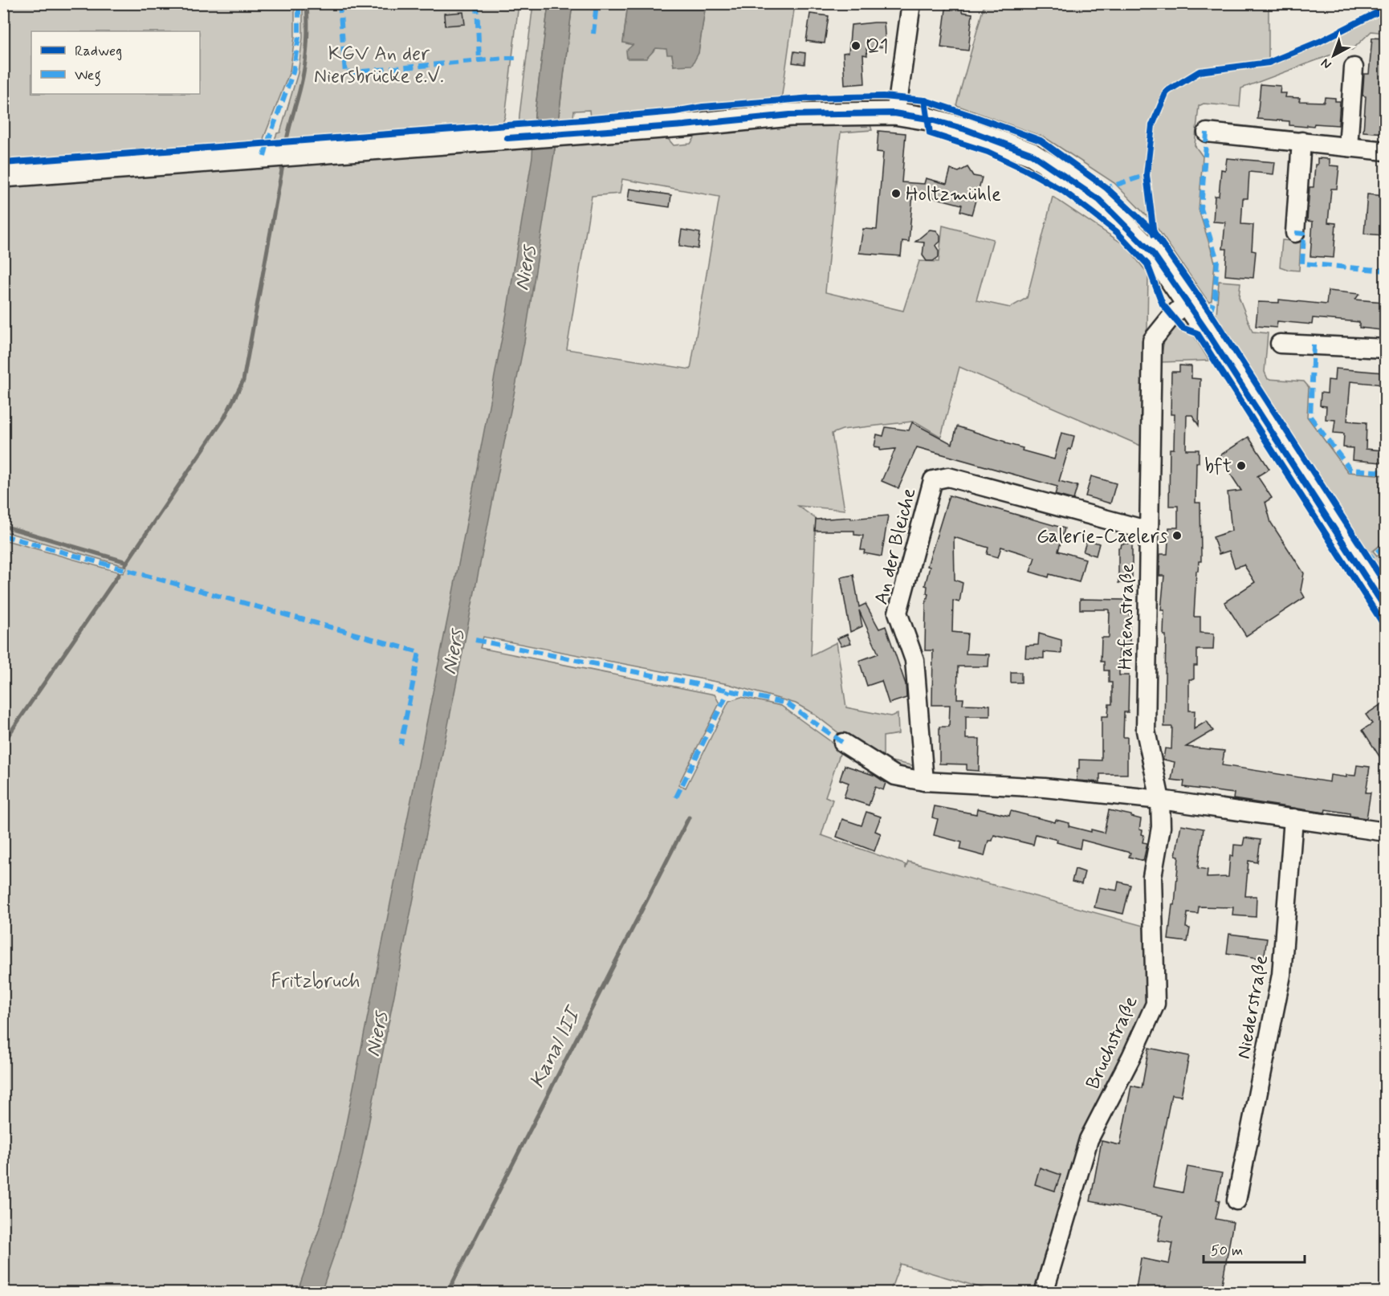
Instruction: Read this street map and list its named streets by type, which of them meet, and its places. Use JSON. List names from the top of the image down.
{
  "streets": {
    "street": [
      "An der Bleiche",
      "Hafenstraße",
      "Niederstraße",
      "Bruchstraße"
    ]
  },
  "crossings": [
    ["An der Bleiche", "Hafenstraße"],
    ["Hafenstraße", "Bruchstraße"]
  ],
  "water": ["Niers", "Kanal III"],
  "parks": ["KGV An der Niersbrücke e.V.", "Fritzbruch"],
  "places": [
    "Q1",
    "Holtzmühle",
    "bft",
    "Galerie-Caelers"
  ],
  "legend": ["Radweg", "Weg"],
  "scale_bar": "50 m",
  "north": "bottom left"
}
